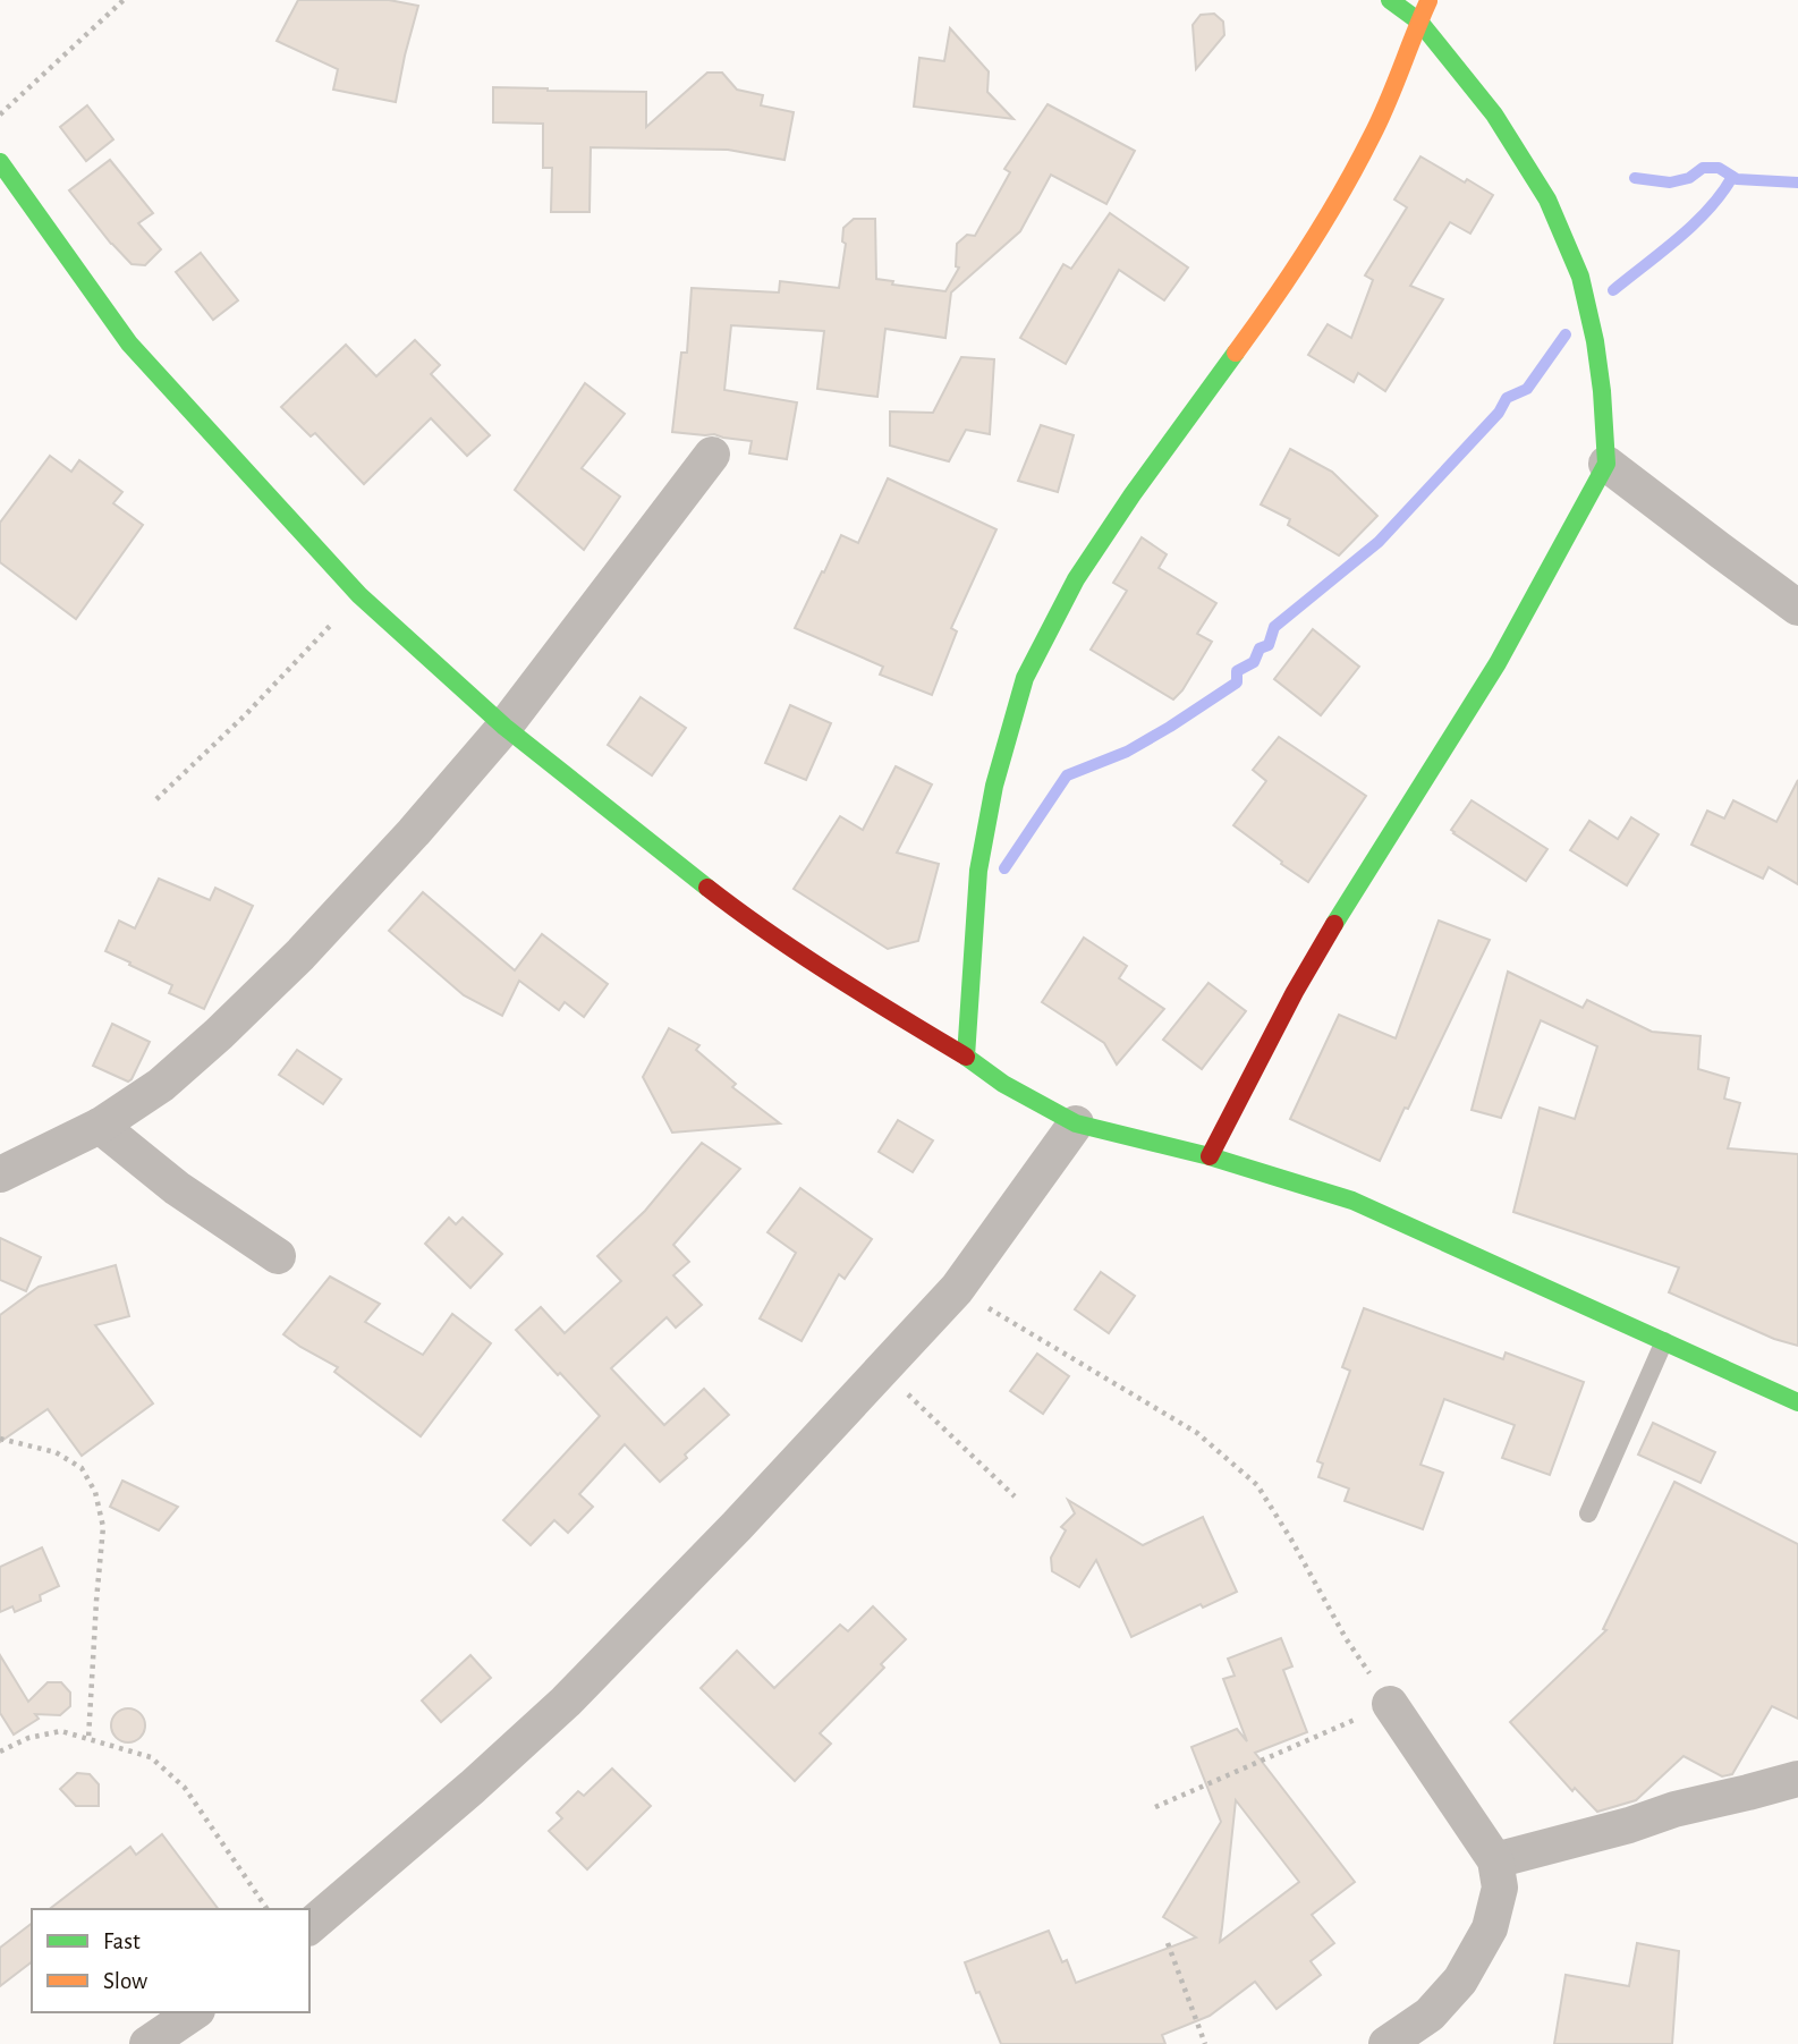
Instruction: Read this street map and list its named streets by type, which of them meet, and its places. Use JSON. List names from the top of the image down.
{
  "legend": ["Fast", "Slow"]
}
